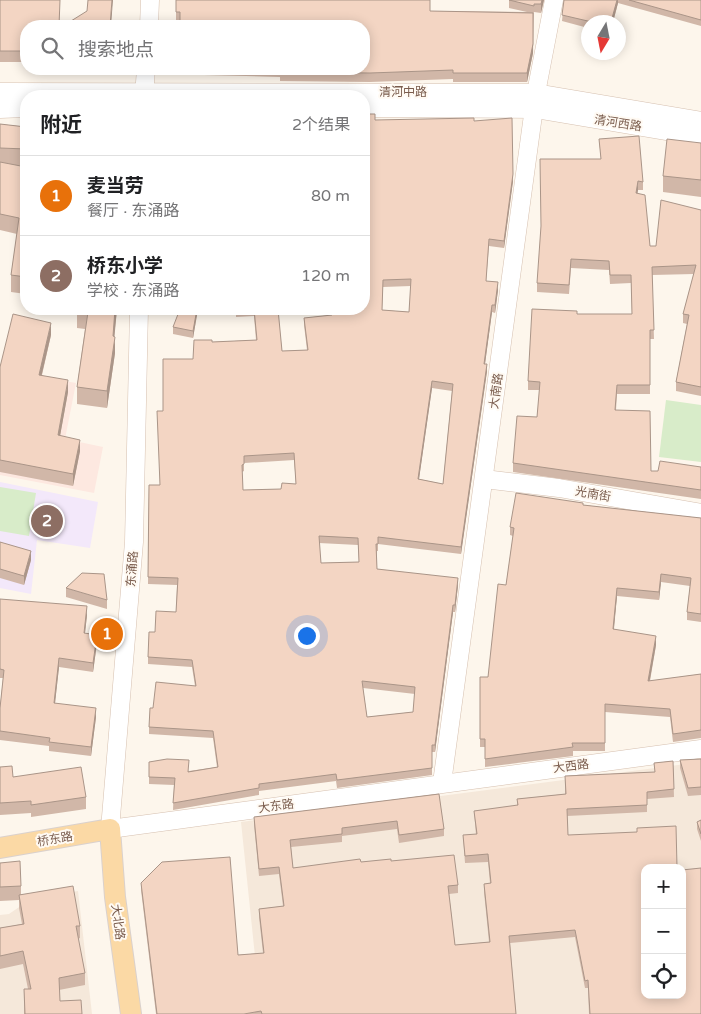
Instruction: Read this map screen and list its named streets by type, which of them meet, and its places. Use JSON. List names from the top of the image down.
{
  "streets": {
    "main road": ["桥东路", "大北路"],
    "street": [
      "清河中路",
      "清河西路",
      "大南路",
      "光南街",
      "东涌路",
      "大西路",
      "大东路"
    ]
  },
  "crossings": [
    ["清河中路", "清河西路"],
    ["清河中路", "大南路"],
    ["清河西路", "大南路"],
    ["大南路", "光南街"],
    ["大南路", "大西路"],
    ["大南路", "大东路"],
    ["东涌路", "大东路"],
    ["东涌路", "桥东路"],
    ["东涌路", "大北路"],
    ["大西路", "大东路"],
    ["大东路", "桥东路"],
    ["大东路", "大北路"],
    ["桥东路", "大北路"]
  ],
  "north": "bottom",
  "page": {
    "search": "搜索地点",
    "heading": ["附近", "2个结果"],
    "list": [
      {
        "mark": "1",
        "name": "麦当劳",
        "note": "餐厅 · 东涌路",
        "value": "80 m"
      },
      {
        "mark": "2",
        "name": "桥东小学",
        "note": "学校 · 东涌路",
        "value": "120 m"
      }
    ],
    "pins": ["2", "1"],
    "map_buttons": ["+", "−"]
  }
}
